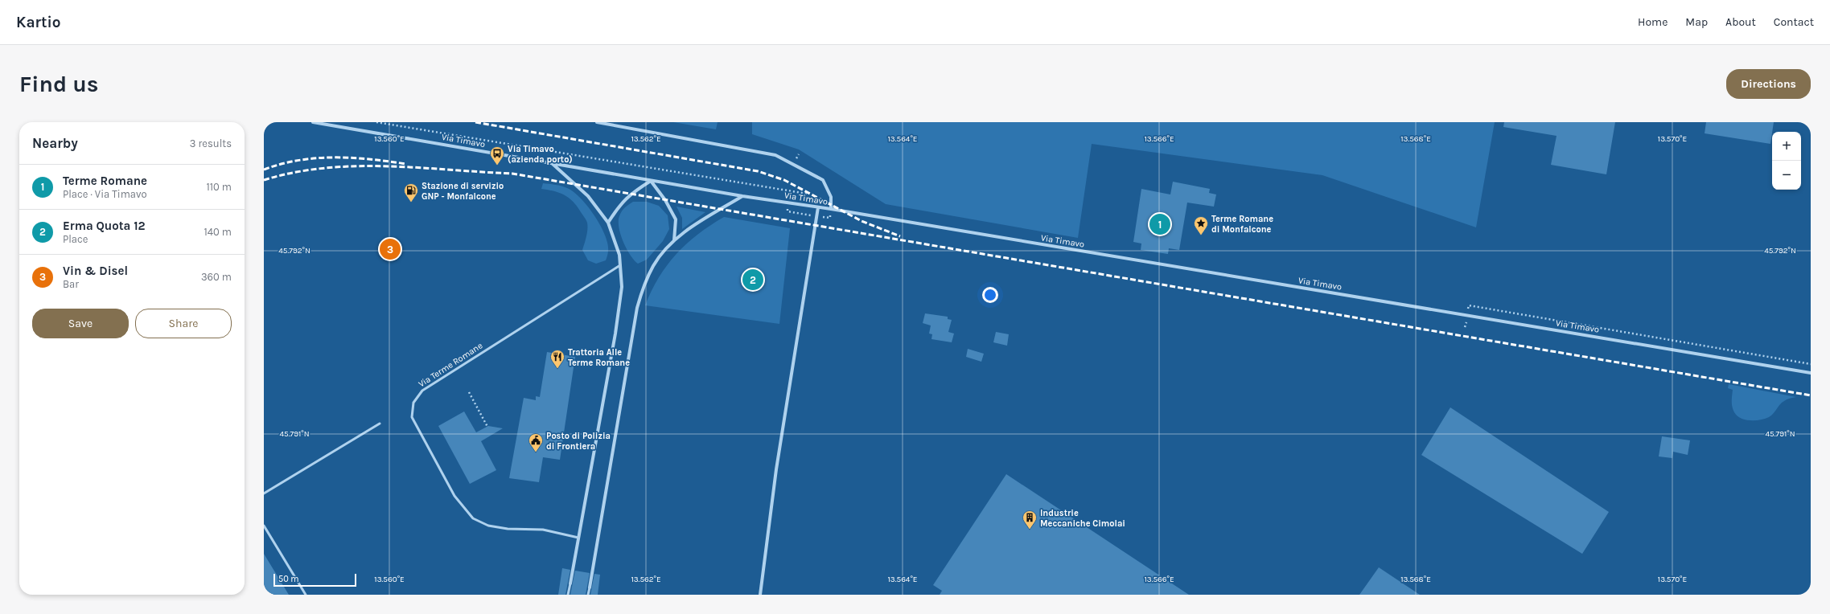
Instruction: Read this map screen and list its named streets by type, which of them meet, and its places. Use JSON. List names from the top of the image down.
{
  "streets": {
    "street": ["Via Timavo"],
    "lane": ["Via Terme Romane"]
  },
  "places": {
    "bus stop": ["Via Timavo (azienda porto)"],
    "fuel station": ["Stazione di servizio GNP - Monfalcone"],
    "place": ["Terme Romane di Monfalcone"],
    "restaurant": ["Trattoria Alle Terme Romane"],
    "public building": ["Posto di Polizia di Frontiera"],
    "building": ["Industrie Meccaniche Cimolai"]
  },
  "scale_bar": "50 m",
  "page": {
    "header": "Kartio",
    "nav": [
      "Home",
      "Map",
      "About",
      "Contact"
    ],
    "buttons": [
      "Directions",
      ["Save", "Share"]
    ],
    "title": "Find us",
    "heading": ["Nearby", "3 results"],
    "map_buttons": ["+", "−"],
    "list": [
      {
        "mark": "1",
        "name": "Terme Romane",
        "note": "Place · Via Timavo",
        "value": "110 m"
      },
      {
        "mark": "2",
        "name": "Erma Quota 12",
        "note": "Place",
        "value": "140 m"
      },
      {
        "mark": "3",
        "name": "Vin & Disel",
        "note": "Bar",
        "value": "360 m"
      }
    ],
    "pins": ["1", "3", "2"],
    "scale": "50 m"
  },
  "coordinates": [
    "13.560°E",
    "13.562°E",
    "13.564°E",
    "13.566°E",
    "13.568°E",
    "13.570°E",
    "45.792°N",
    "45.791°N"
  ]
}
